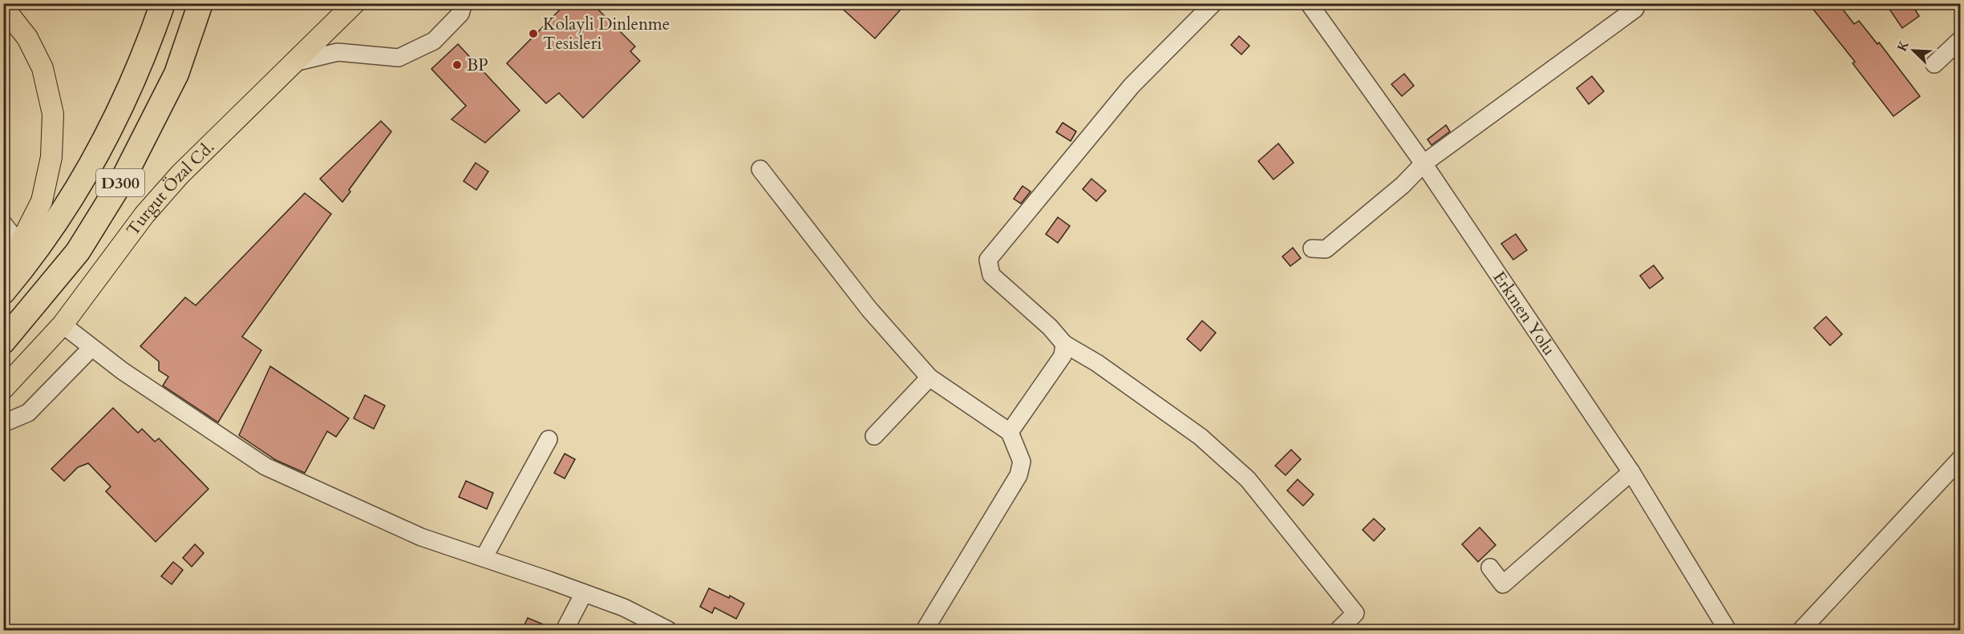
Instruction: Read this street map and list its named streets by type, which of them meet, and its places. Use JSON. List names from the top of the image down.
{
  "streets": {
    "highway": ["D300"],
    "main road": ["Turgut Özal Cd."],
    "street": ["Erkmen Yolu"]
  },
  "places": ["Kolayli Dinlenme Tesisleri", "BP"],
  "north": "top left"
}
